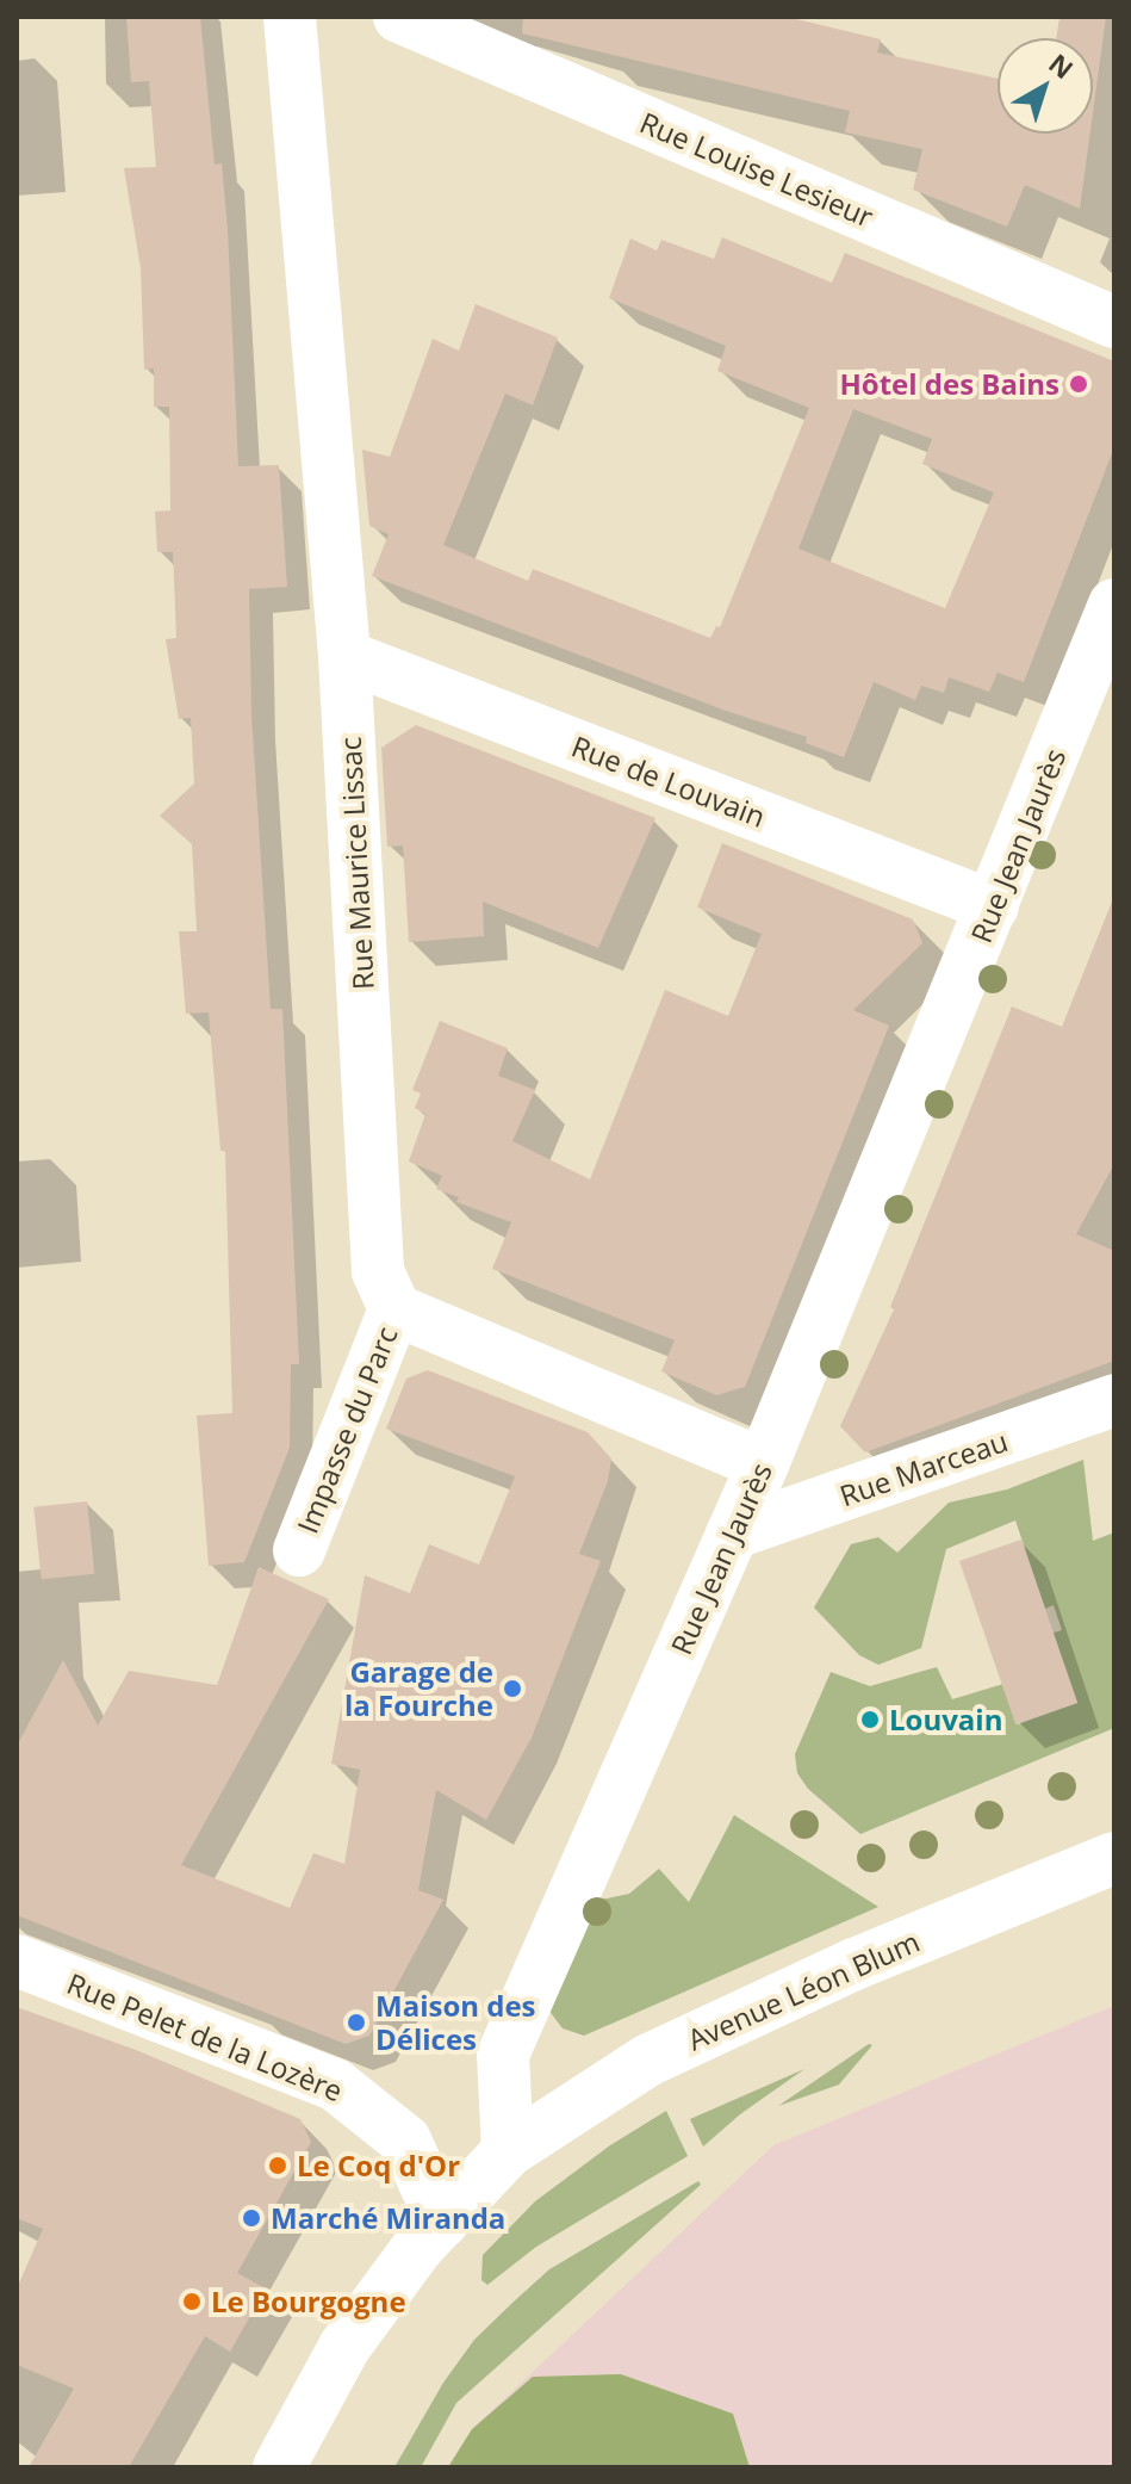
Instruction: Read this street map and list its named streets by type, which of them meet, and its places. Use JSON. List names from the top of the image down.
{
  "streets": {
    "street": [
      "Rue Louise Lesieur",
      "Rue de Louvain",
      "Rue Jean Jaurès",
      "Rue Maurice Lissac",
      "Impasse du Parc",
      "Rue Marceau",
      "Avenue Léon Blum",
      "Rue Pelet de la Lozère"
    ]
  },
  "crossings": [
    ["Rue de Louvain", "Rue Jean Jaurès"],
    ["Rue de Louvain", "Rue Maurice Lissac"],
    ["Rue Jean Jaurès", "Rue Marceau"],
    ["Rue Jean Jaurès", "Avenue Léon Blum"],
    ["Rue Maurice Lissac", "Impasse du Parc"]
  ],
  "places": [
    "Hôtel des Bains",
    "Garage de la Fourche",
    "Louvain",
    "Maison des Délices",
    "Le Coq d'Or",
    "Marché Miranda",
    "Le Bourgogne"
  ],
  "north": "top right"
}
